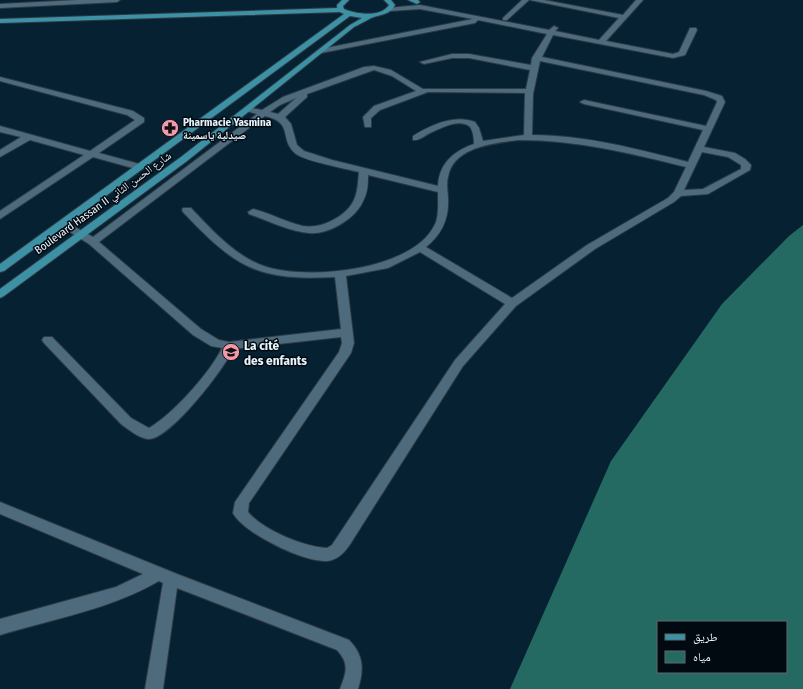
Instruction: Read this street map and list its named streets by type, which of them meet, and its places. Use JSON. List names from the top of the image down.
{
  "streets": {
    "main road": ["Boulevard Hassan II شارع الحسن الثاني"]
  },
  "places": {
    "pharmacy": ["Pharmacie Yasmina صيدلية ياسمينة"],
    "school or university": ["La cité des enfants"]
  },
  "legend": ["طريق", "مياه"]
}
